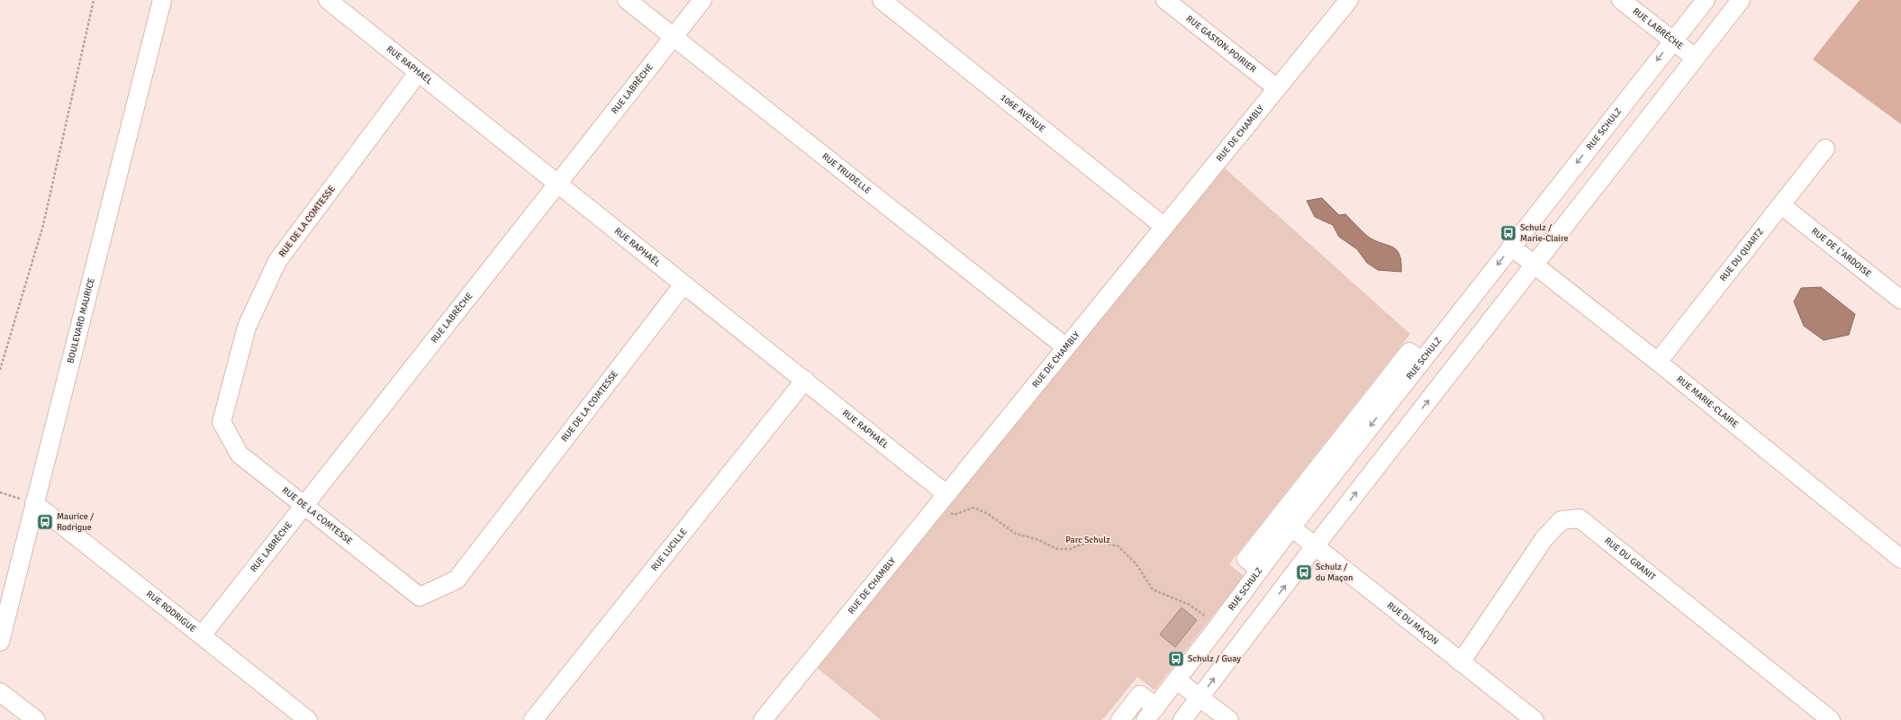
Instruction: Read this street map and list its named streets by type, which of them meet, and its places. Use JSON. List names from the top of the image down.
{
  "streets": {
    "street": [
      "RUE LABRÈCHE",
      "RUE GASTON-POIRIER",
      "RUE RAPHAËL",
      "106E AVENUE",
      "RUE SCHULZ",
      "RUE DE CHAMBLY",
      "RUE TRUDELLE",
      "RUE DE LA COMTESSE",
      "RUE DE L'ARDOISE",
      "RUE DU QUARTZ",
      "BOULEVARD MAURICE",
      "RUE MARIE-CLAIRE",
      "RUE LUCILLE",
      "RUE DU GRANIT",
      "RUE RODRIGUE",
      "RUE DU MAÇON"
    ]
  },
  "crossings": [
    ["RUE LABRÈCHE", "RUE RAPHAËL"],
    ["RUE LABRÈCHE", "RUE SCHULZ"],
    ["RUE LABRÈCHE", "RUE TRUDELLE"],
    ["RUE LABRÈCHE", "RUE DE LA COMTESSE"],
    ["RUE LABRÈCHE", "RUE RODRIGUE"],
    ["RUE GASTON-POIRIER", "RUE DE CHAMBLY"],
    ["RUE RAPHAËL", "RUE DE CHAMBLY"],
    ["RUE RAPHAËL", "RUE DE LA COMTESSE"],
    ["RUE RAPHAËL", "RUE LUCILLE"],
    ["106E AVENUE", "RUE DE CHAMBLY"],
    ["RUE SCHULZ", "RUE MARIE-CLAIRE"],
    ["RUE SCHULZ", "RUE DU MAÇON"],
    ["RUE DE CHAMBLY", "RUE TRUDELLE"],
    ["RUE DE L'ARDOISE", "RUE DU QUARTZ"],
    ["RUE DU QUARTZ", "RUE MARIE-CLAIRE"],
    ["BOULEVARD MAURICE", "RUE RODRIGUE"],
    ["RUE DU GRANIT", "RUE DU MAÇON"]
  ],
  "parks": ["Parc Schulz"],
  "places": {
    "bus stop": [
      "Schulz / Marie-Claire",
      "Maurice / Rodrigue",
      "Schulz / du Maçon",
      "Schulz / Guay"
    ]
  }
}
